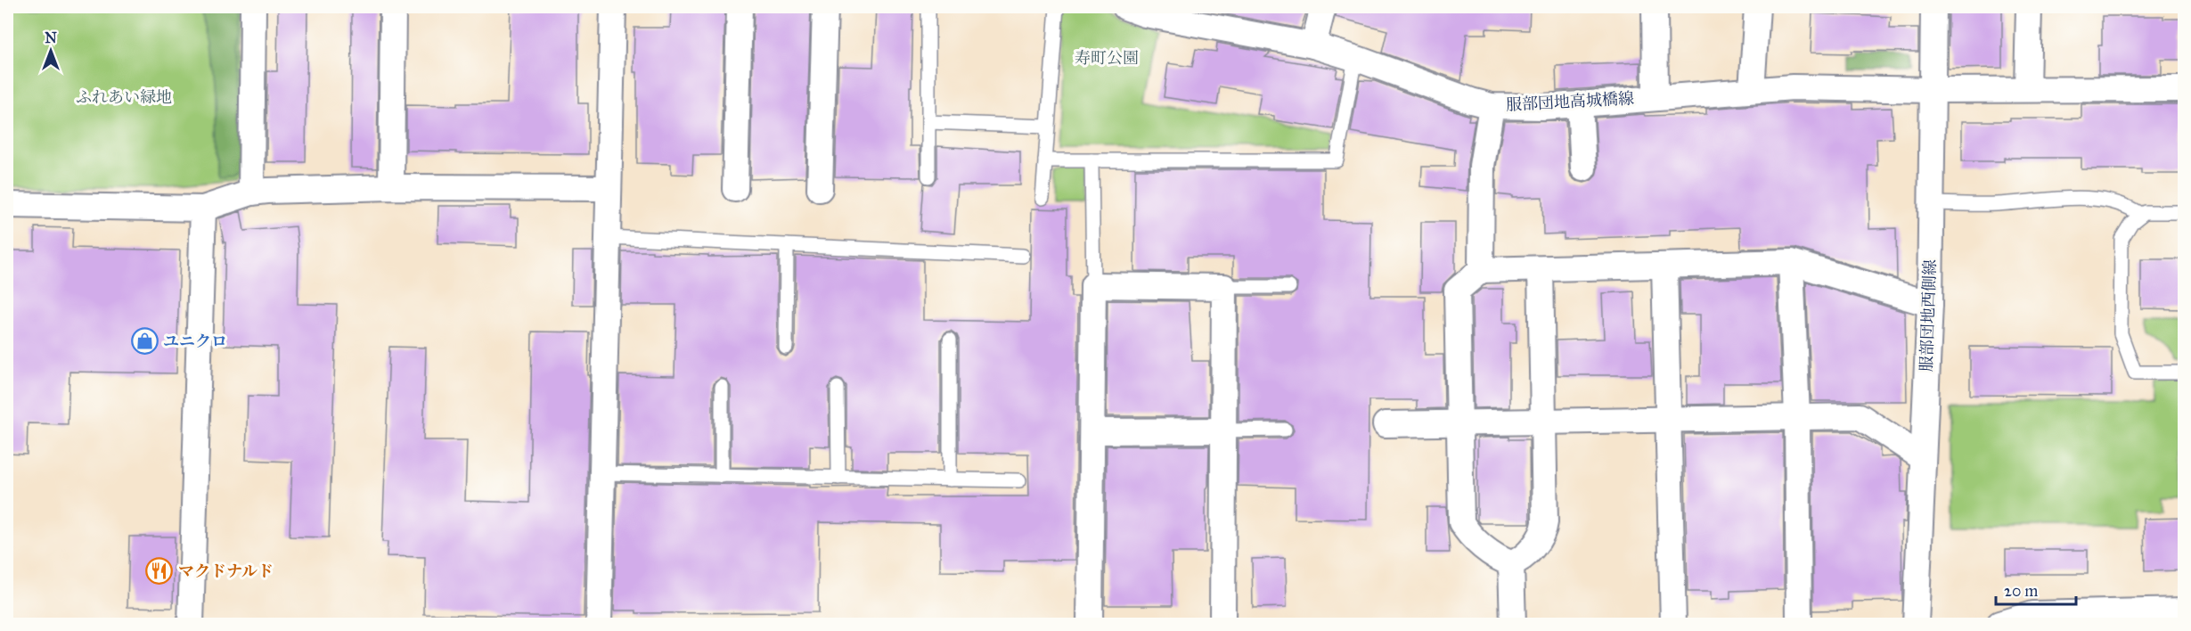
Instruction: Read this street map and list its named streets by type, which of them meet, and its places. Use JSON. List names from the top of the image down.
{
  "streets": {
    "street": ["服部団地高城橋線", "服部団地西側線"]
  },
  "crossings": [
    ["服部団地高城橋線", "服部団地西側線"]
  ],
  "parks": ["寿町公園", "ふれあい緑地"],
  "places": {
    "shop": ["ユニクロ"],
    "restaurant": ["マクドナルド"]
  },
  "scale_bar": "20 m",
  "north": "top"
}
